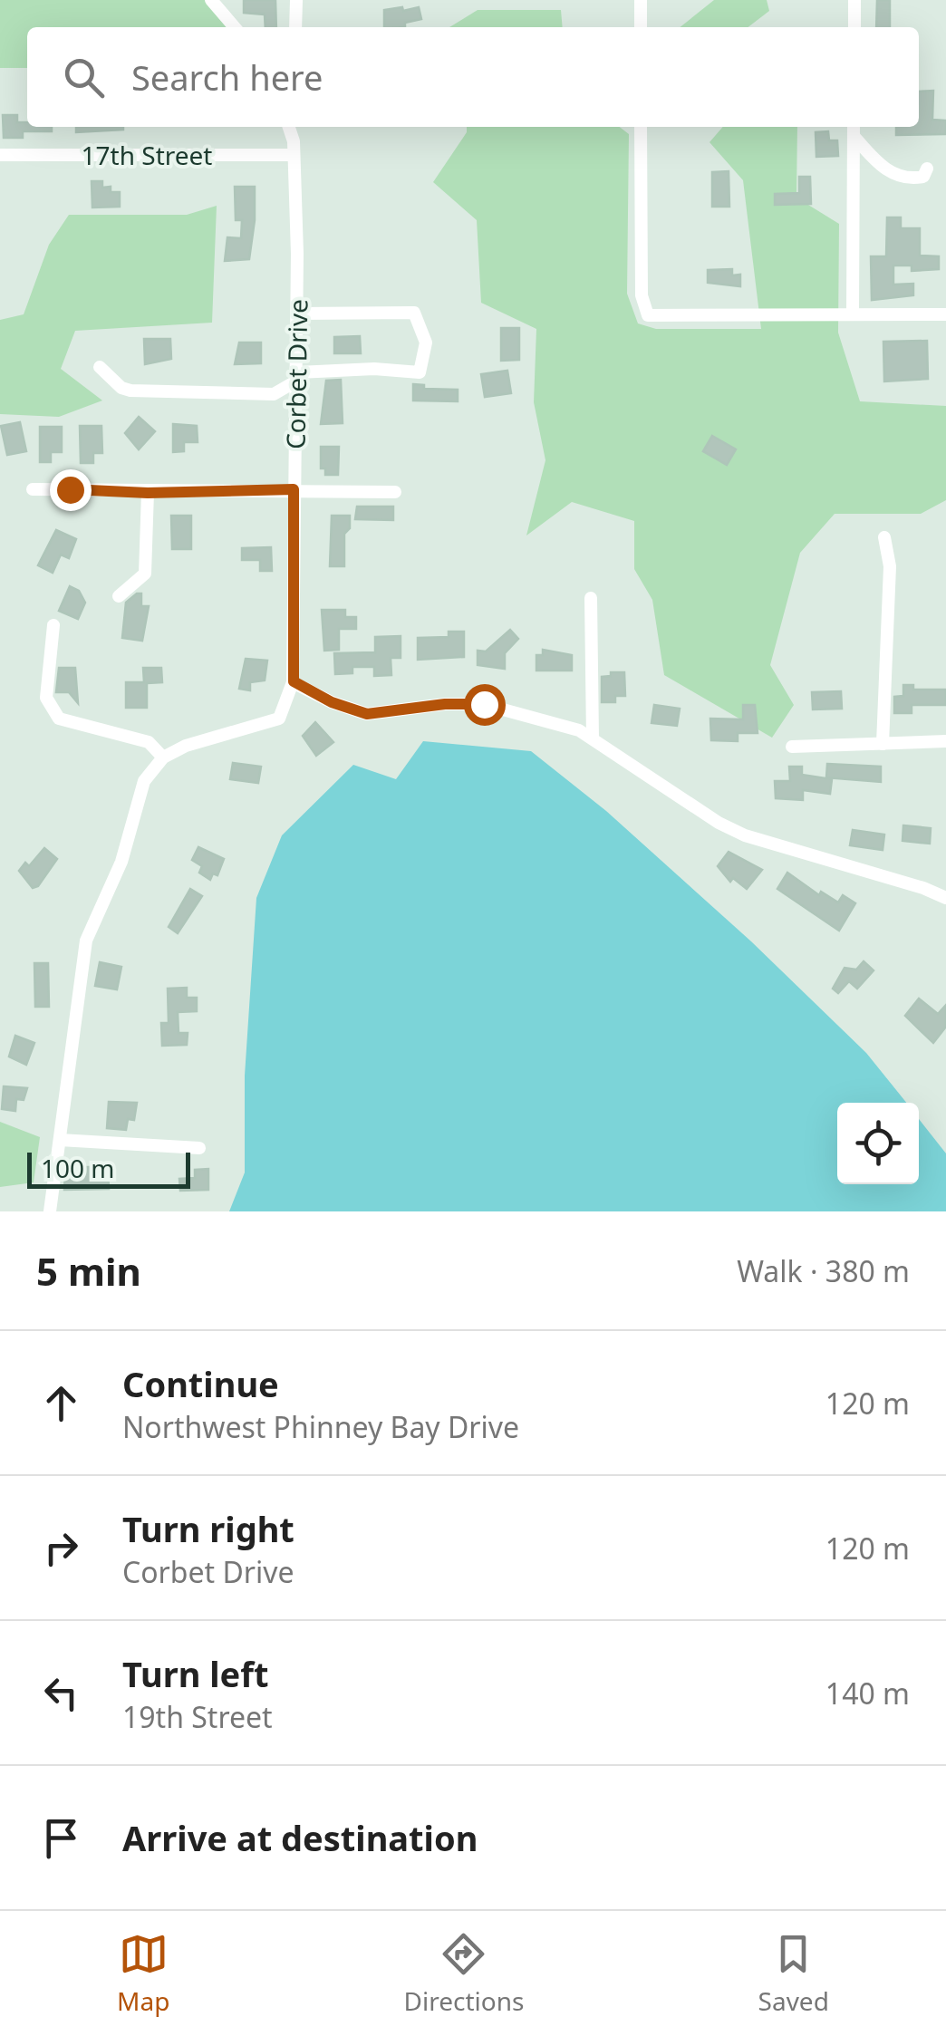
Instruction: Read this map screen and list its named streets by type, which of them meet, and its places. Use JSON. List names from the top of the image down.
{
  "streets": {
    "street": ["17th Street", "Corbet Drive"]
  },
  "crossings": [
    ["17th Street", "Corbet Drive"]
  ],
  "scale_bar": "100 m",
  "page": {
    "search": "Search here",
    "scale": "100 m",
    "heading": ["5 min", "Walk · 380 m"],
    "list": [
      ["Continue", "Northwest Phinney Bay Drive", "120 m"],
      ["Turn right", "Corbet Drive", "120 m"],
      ["Turn left", "19th Street", "140 m"],
      "Arrive at destination"
    ],
    "nav": ["Map", "Directions", "Saved"]
  }
}
